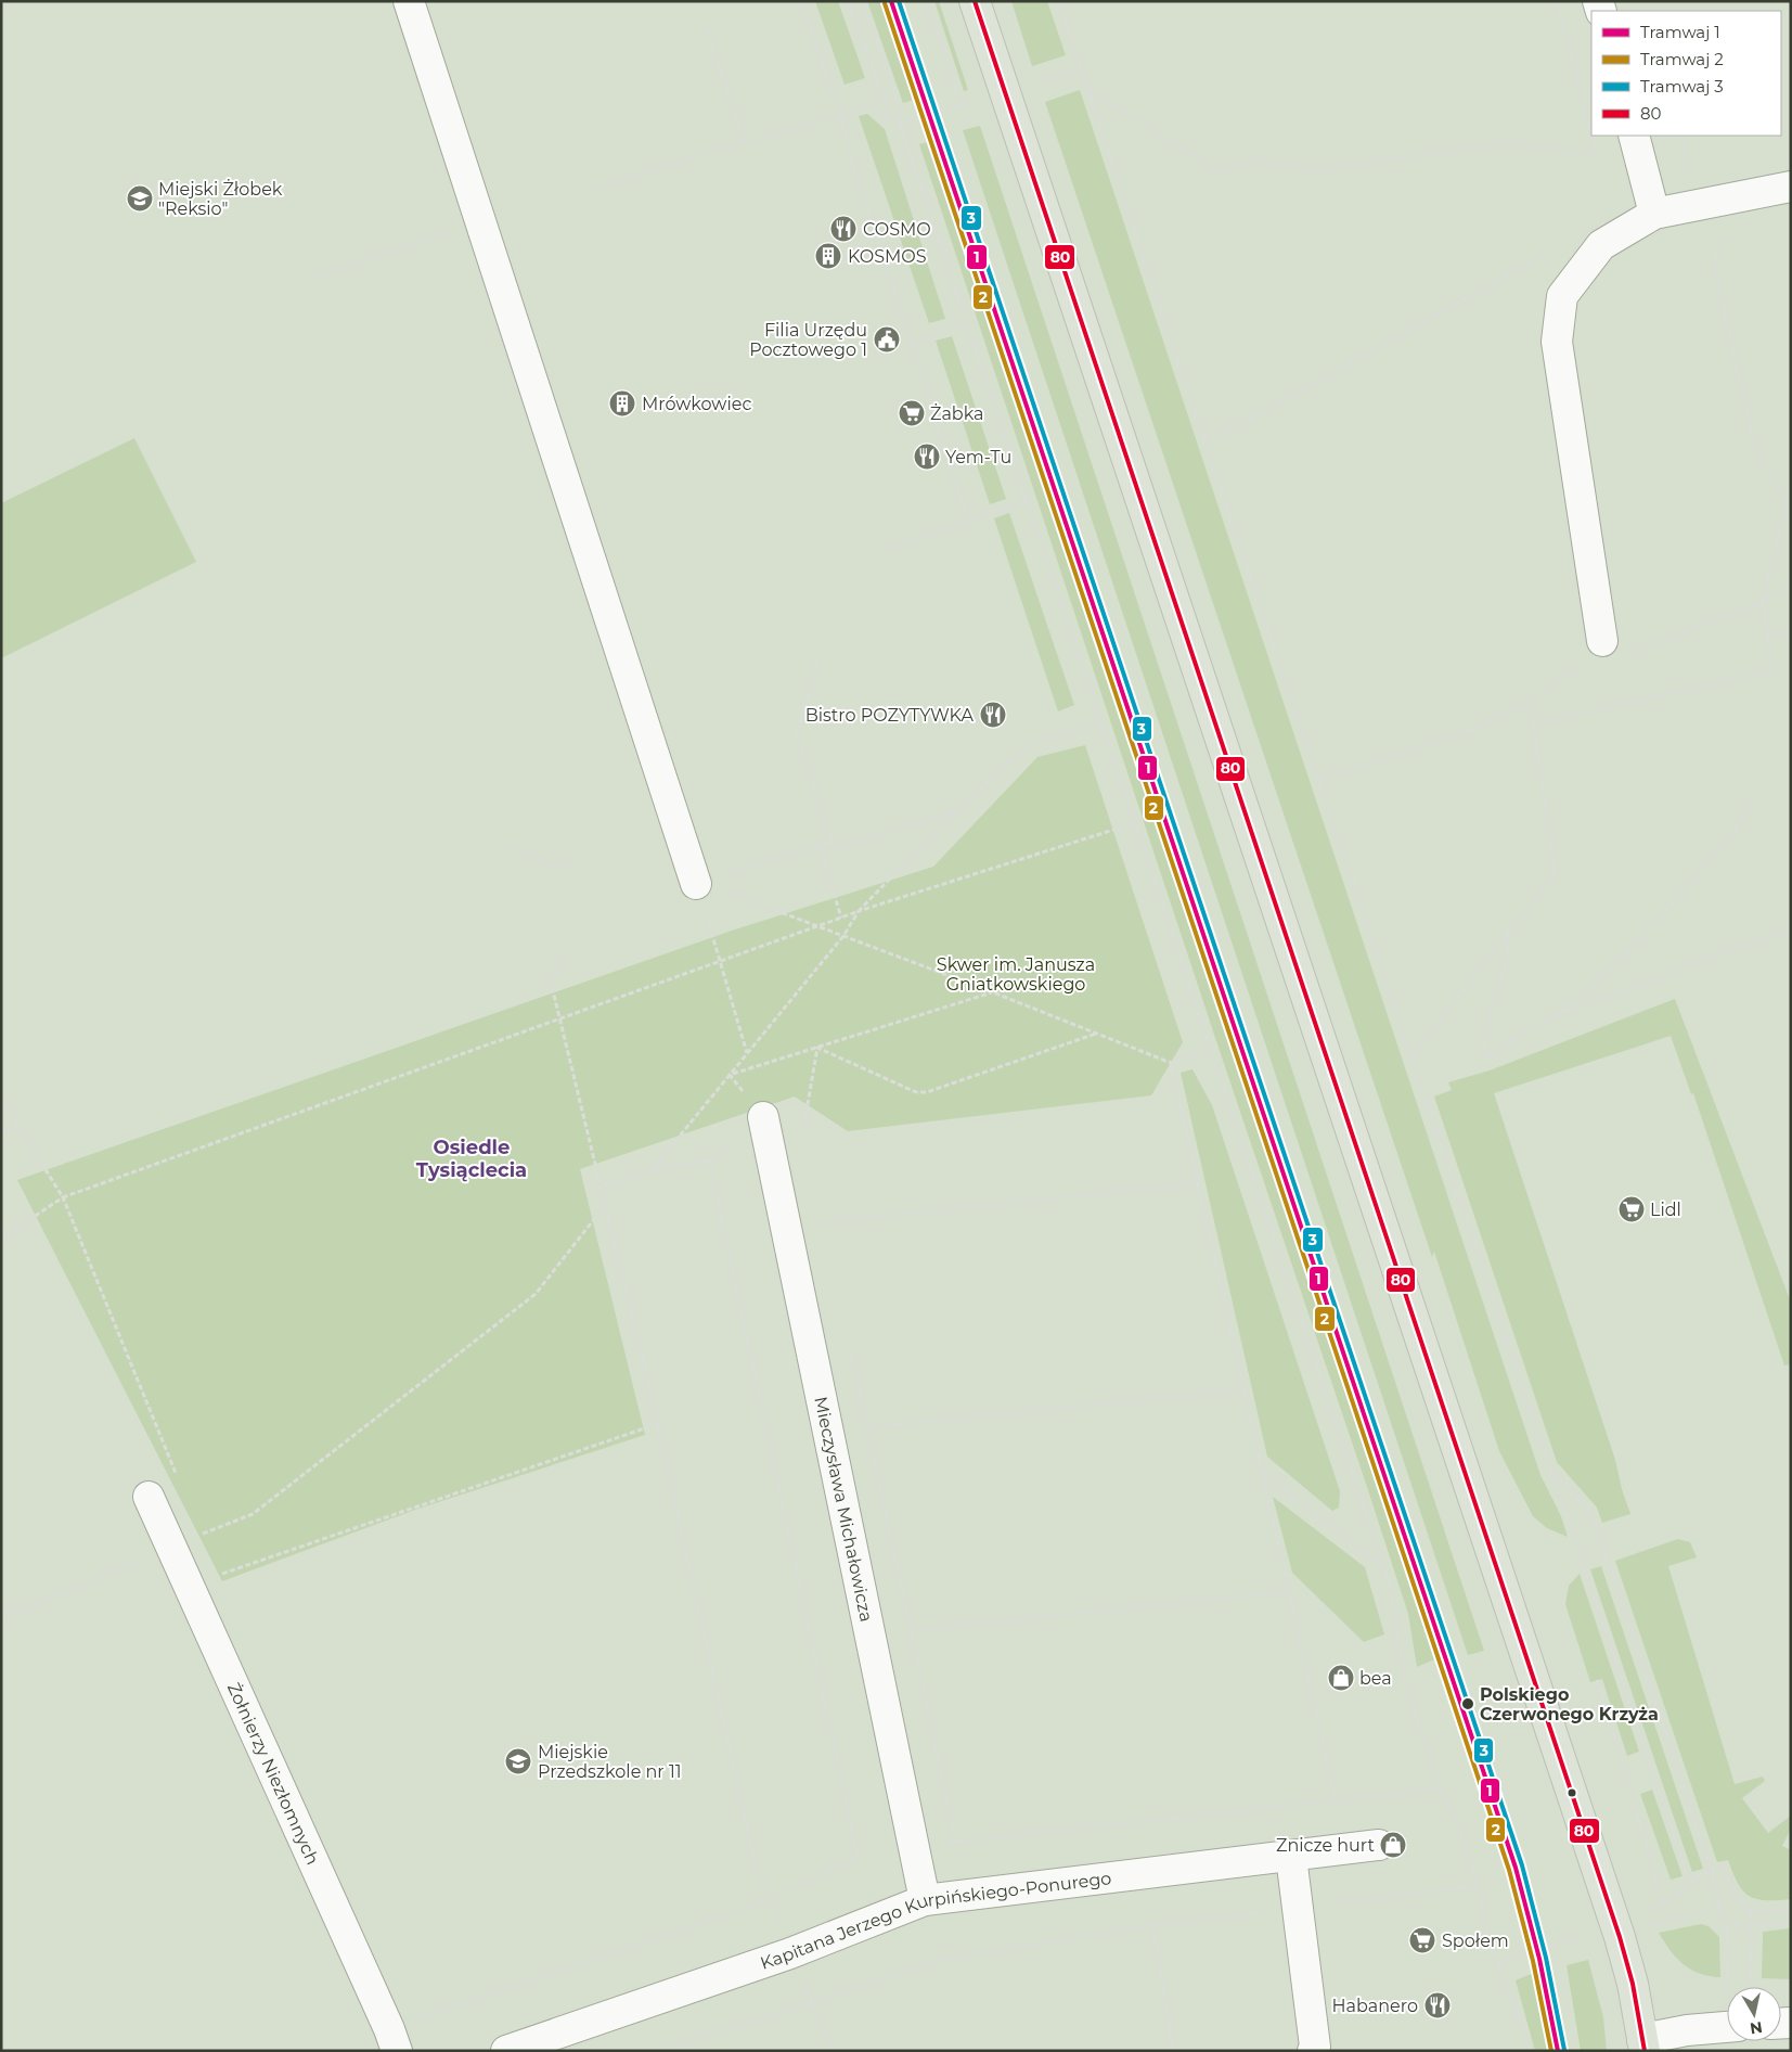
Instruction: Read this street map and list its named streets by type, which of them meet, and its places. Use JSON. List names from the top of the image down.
{
  "streets": {
    "street": ["Mieczysława Michałowicza", "Żołnierzy Niezłomnych", "Kapitana Jerzego Kurpińskiego-Ponurego"]
  },
  "crossings": [
    ["Mieczysława Michałowicza", "Kapitana Jerzego Kurpińskiego-Ponurego"]
  ],
  "districts": ["Osiedle Tysiąclecia"],
  "parks": ["Skwer im. Janusza Gniatkowskiego"],
  "places": {
    "school or university": ["Miejski Żłobek \"Reksio\"", "Miejskie Przedszkole nr 11"],
    "restaurant": [
      "COSMO",
      "Yem-Tu",
      "Bistro POZYTYWKA",
      "Habanero"
    ],
    "building": ["KOSMOS", "Mrówkowiec"],
    "public building": ["Filia Urzędu Pocztowego 1"],
    "supermarket": ["Żabka", "Lidl", "Społem"],
    "shop": ["bea", "Znicze hurt"],
    "other": ["Polskiego Czerwonego Krzyża"]
  },
  "lines": [
    "tram line 1",
    "tram line 3",
    "transit line 80",
    "tram line 2"
  ],
  "legend": [
    "Tramwaj 1",
    "Tramwaj 2",
    "Tramwaj 3",
    "80"
  ],
  "north": "bottom"
}
